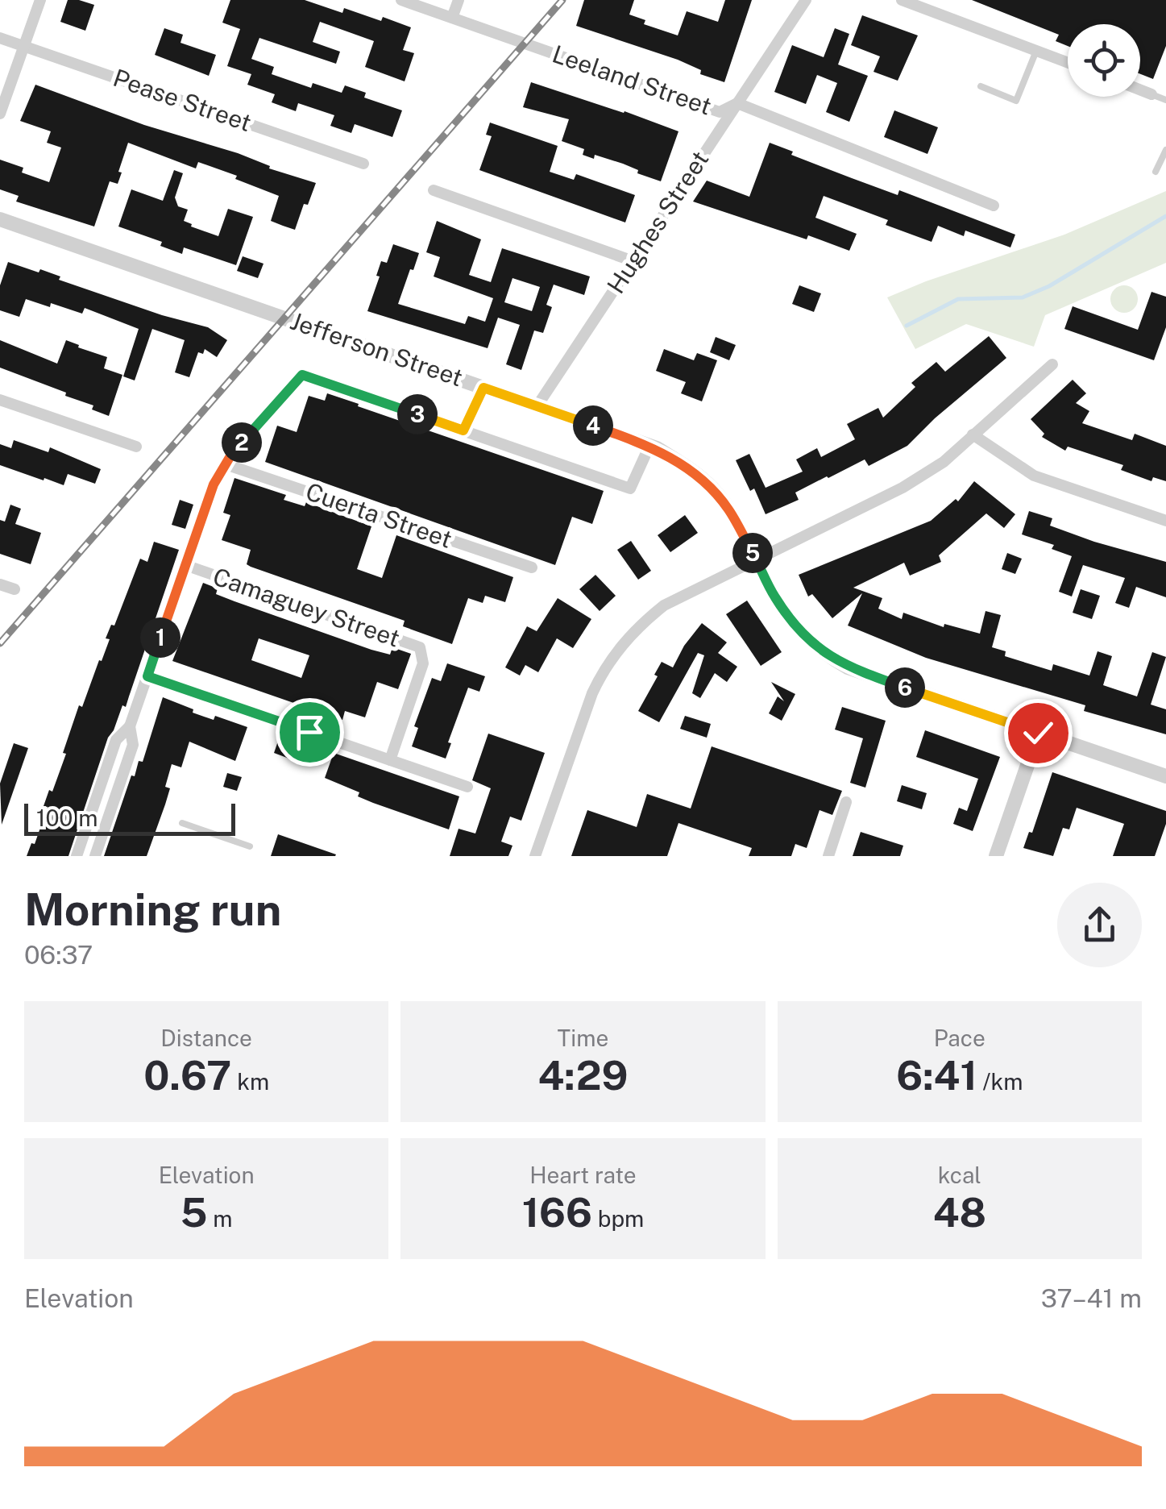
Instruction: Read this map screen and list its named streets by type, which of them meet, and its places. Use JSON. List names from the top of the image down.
{
  "streets": {
    "street": [
      "Leeland Street",
      "Pease Street",
      "Hughes Street",
      "Jefferson Street",
      "Cuerta Street",
      "Camaguey Street"
    ]
  },
  "crossings": [
    ["Leeland Street", "Hughes Street"],
    ["Hughes Street", "Jefferson Street"]
  ],
  "scale_bar": "100 m",
  "page": {
    "pins": [
      "3",
      "4",
      "2",
      "5",
      "1",
      "6"
    ],
    "scale": "100 m",
    "heading": ["Morning run", "06:37"],
    "stats": [
      ["Distance", "0.67 km"],
      ["Time", "4:29"],
      ["Pace", "6:41 /km"],
      ["Elevation", "5 m"],
      ["Heart rate", "166 bpm"],
      ["kcal", "48"]
    ],
    "chart": ["Elevation", "37–41 m"]
  }
}
